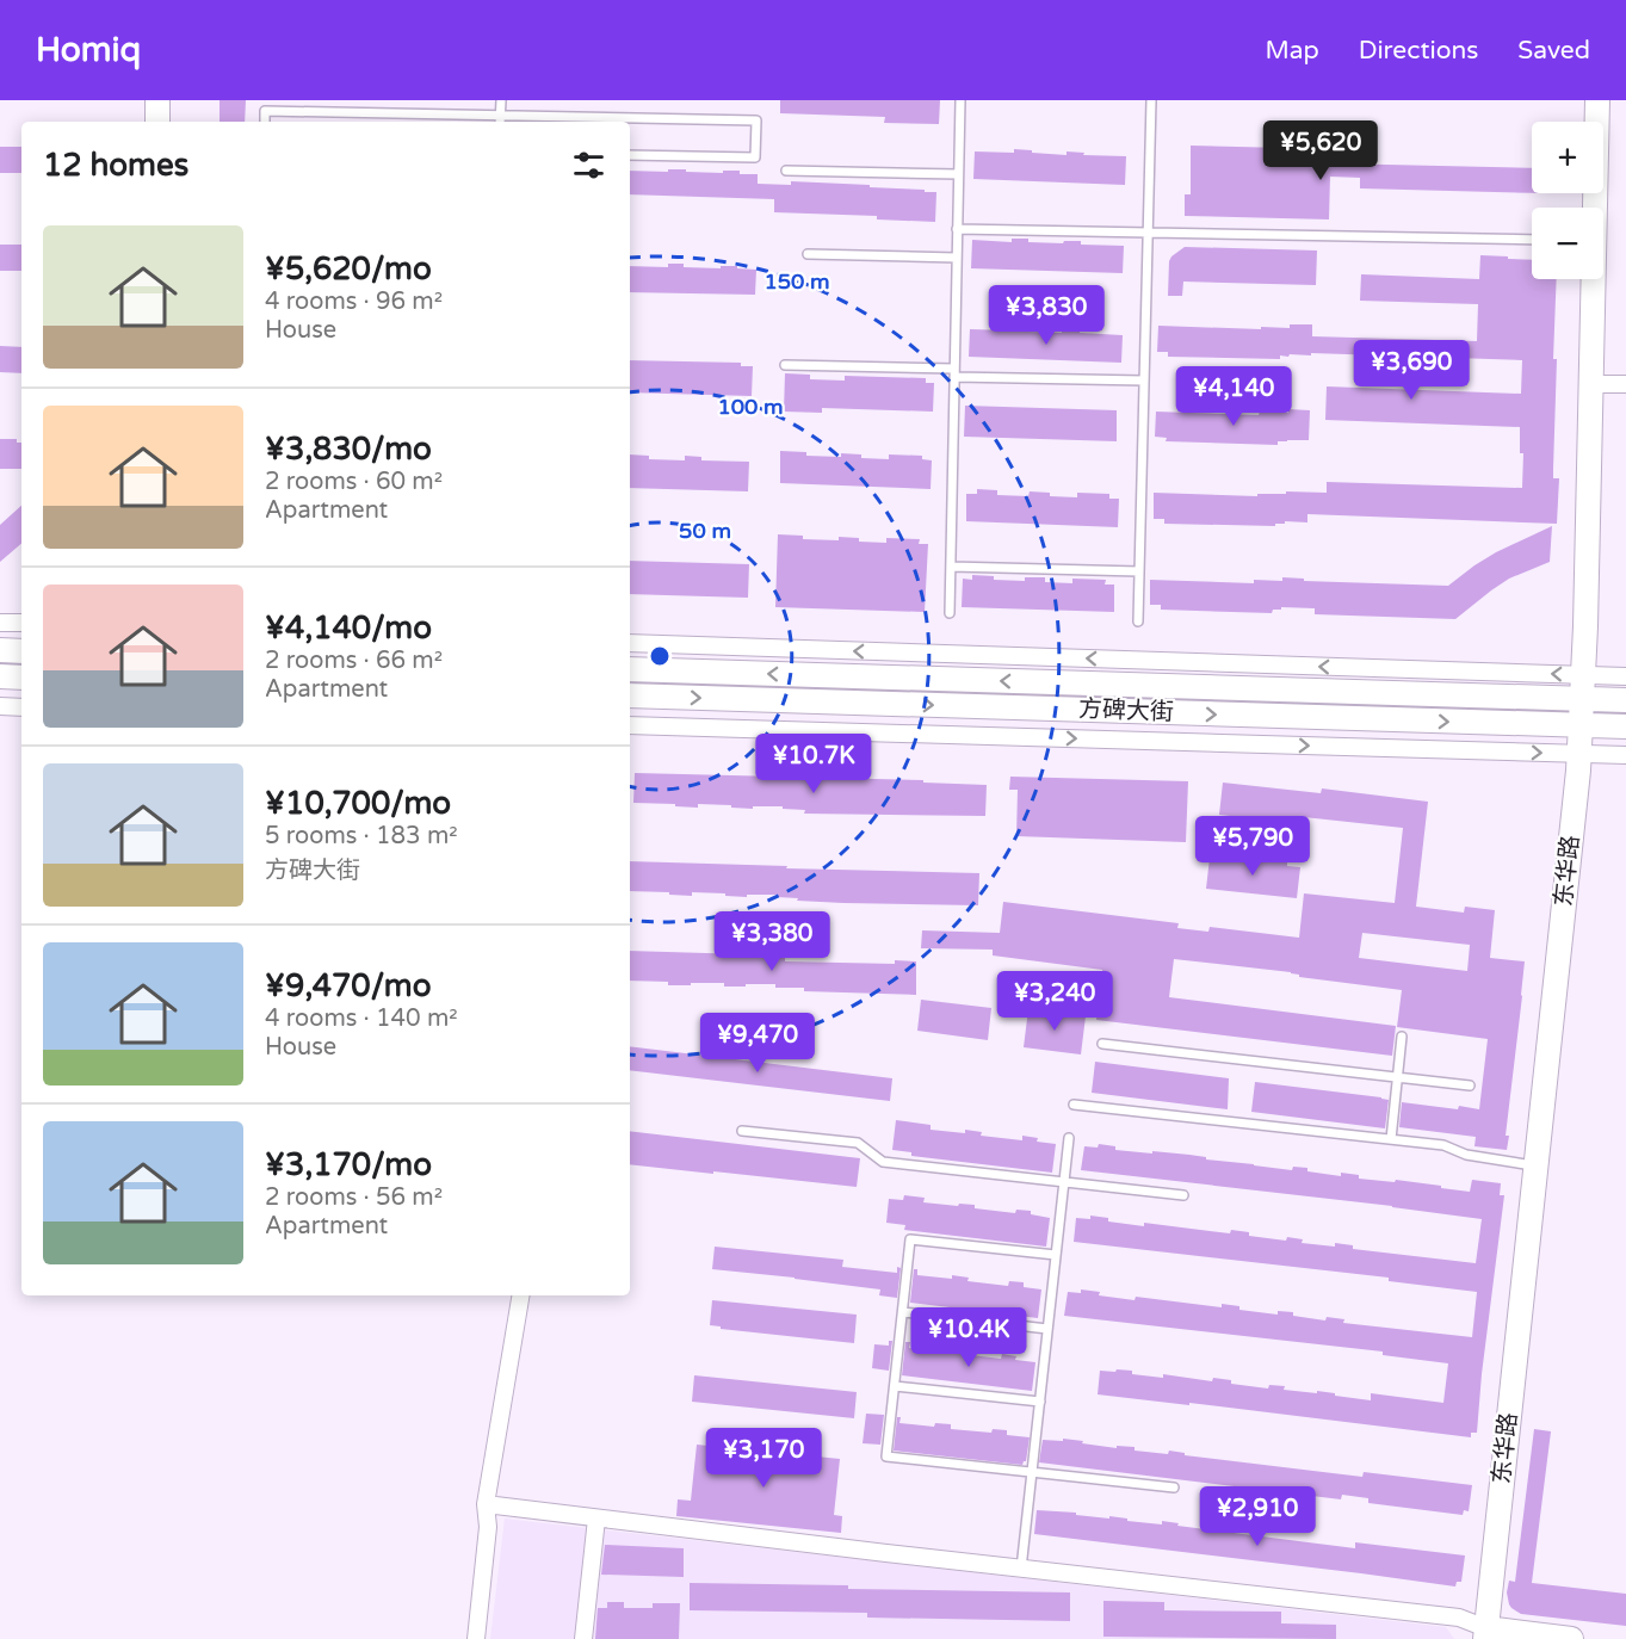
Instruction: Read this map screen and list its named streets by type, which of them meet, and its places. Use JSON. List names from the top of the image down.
{
  "streets": {
    "main road": ["方碑大街", "东华路"]
  },
  "crossings": [
    ["方碑大街", "东华路"]
  ],
  "page": {
    "header": "Homiq",
    "nav": ["Map", "Directions", "Saved"],
    "price": [
      "¥5,620",
      "¥3,830",
      "¥3,690",
      "¥4,140",
      "¥10.7K",
      "¥5,790",
      "¥3,380",
      "¥3,240",
      "¥9,470",
      "¥10.4K",
      "¥3,170",
      "¥2,910"
    ],
    "map_buttons": ["+", "−"],
    "heading": "12 homes",
    "list": [
      {
        "name": "¥5,620/mo",
        "note": "4 rooms · 96 m² · House"
      },
      {
        "name": "¥3,830/mo",
        "note": "2 rooms · 60 m² · Apartment"
      },
      {
        "name": "¥4,140/mo",
        "note": "2 rooms · 66 m² · Apartment"
      },
      {
        "name": "¥10,700/mo",
        "note": "5 rooms · 183 m² · 方碑大街"
      },
      {
        "name": "¥9,470/mo",
        "note": "4 rooms · 140 m² · House"
      },
      {
        "name": "¥3,170/mo",
        "note": "2 rooms · 56 m² · Apartment"
      }
    ]
  },
  "rings": ["150 m", "100 m", "50 m"]
}
